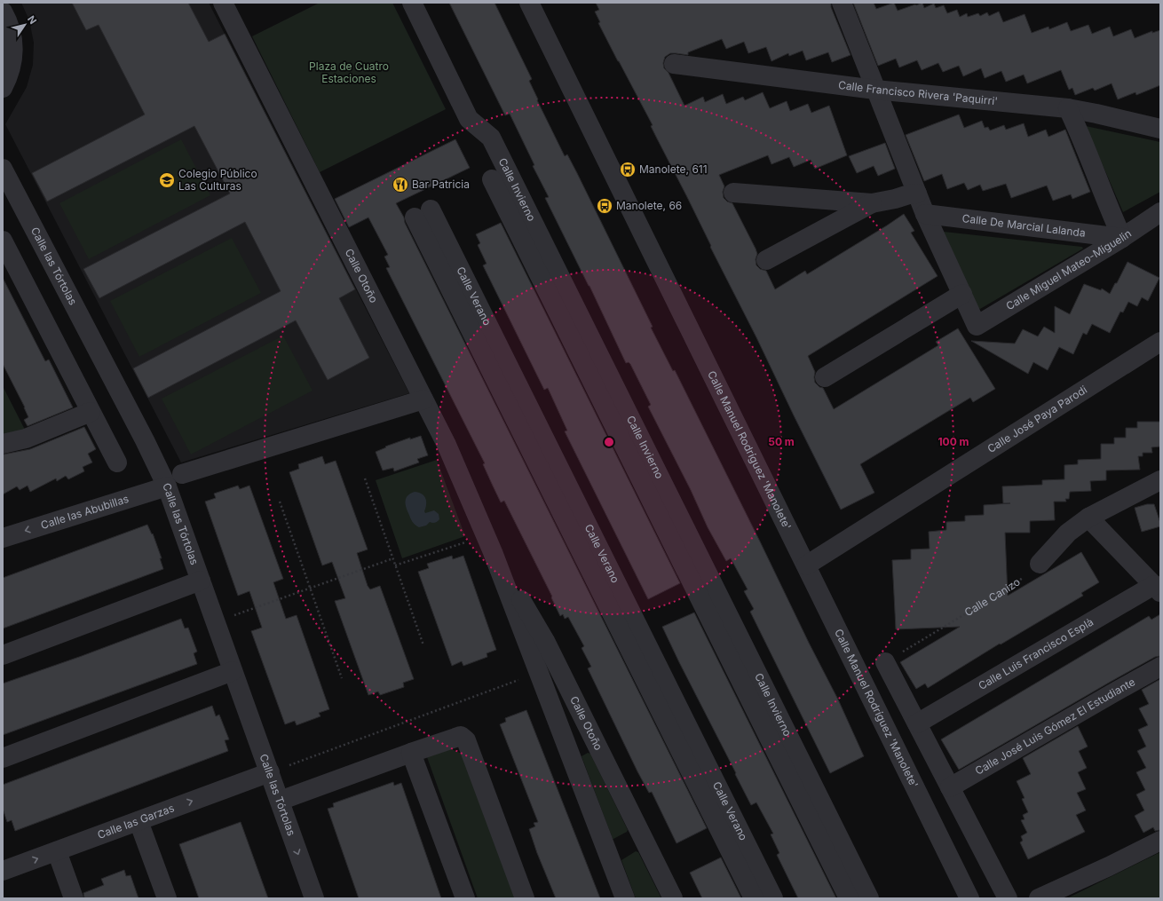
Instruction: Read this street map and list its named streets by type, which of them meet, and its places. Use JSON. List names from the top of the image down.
{
  "streets": {
    "street": [
      "Calle Francisco Rivera 'Paquirri'",
      "Calle Invierno",
      "Calle De Marcial Lalanda",
      "Calle las Tórtolas",
      "Calle Miguel Mateo-Miguelin",
      "Calle Otoño",
      "Calle Verano",
      "Calle José Paya Parodi",
      "Calle Manuel Rodríguez 'Manolete'",
      "Calle las Abubillas",
      "Calle Luis Francisco Esplà",
      "Calle José Luis Gómez El Estudiante",
      "Calle las Garzas"
    ],
    "path": ["Calle Canizo"]
  },
  "crossings": [
    ["Calle De Marcial Lalanda", "Calle Miguel Mateo-Miguelin"],
    ["Calle las Tórtolas", "Calle las Abubillas"],
    ["Calle las Tórtolas", "Calle las Garzas"],
    ["Calle José Paya Parodi", "Calle Manuel Rodríguez 'Manolete'"]
  ],
  "parks": ["Plaza de Cuatro Estaciones"],
  "places": {
    "bus stop": ["Manolete, 611", "Manolete, 66"],
    "school or university": ["Colegio Público Las Culturas"],
    "restaurant": ["Bar Patricia"]
  },
  "north": "top right",
  "rings": ["50 m", "100 m"]
}
